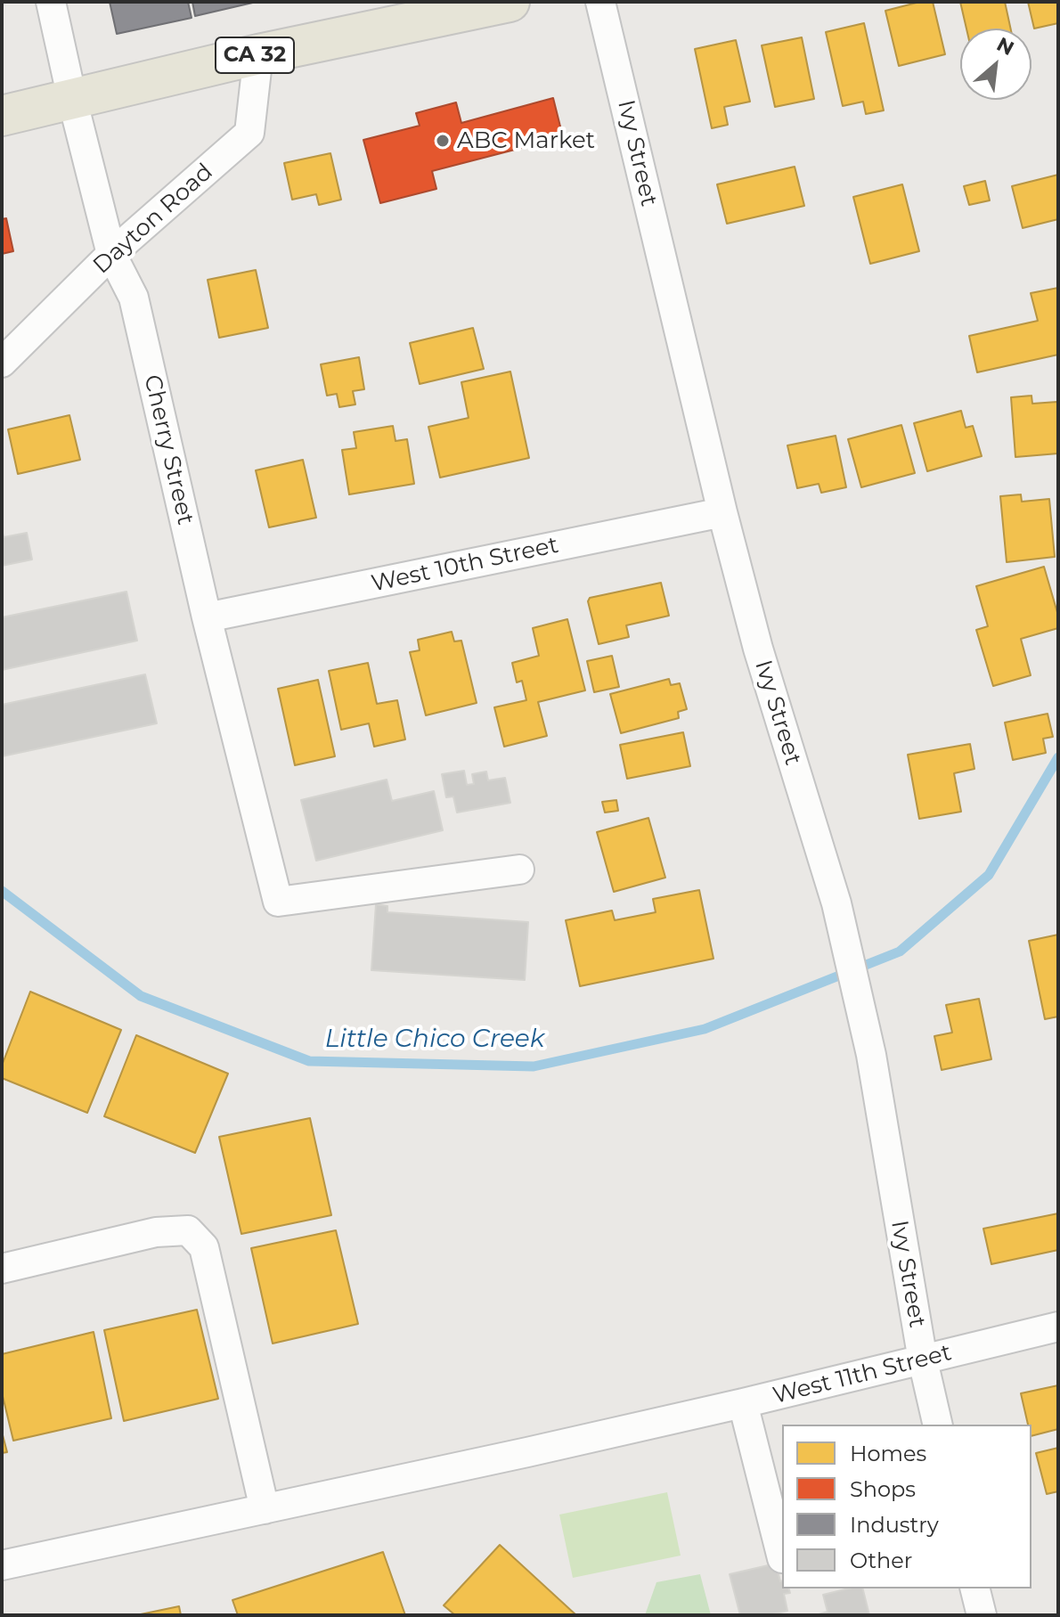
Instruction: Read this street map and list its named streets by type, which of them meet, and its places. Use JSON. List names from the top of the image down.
{
  "streets": {
    "main road": ["CA 32"],
    "street": [
      "Ivy Street",
      "Dayton Road",
      "Cherry Street",
      "West 10th Street",
      "West 11th Street"
    ]
  },
  "crossings": [
    ["CA 32", "Dayton Road"],
    ["CA 32", "Cherry Street"],
    ["Ivy Street", "West 10th Street"],
    ["Ivy Street", "West 11th Street"],
    ["Dayton Road", "Cherry Street"],
    ["Cherry Street", "West 10th Street"]
  ],
  "water": ["Little Chico Creek"],
  "places": ["ABC Market"],
  "legend": [
    "Homes",
    "Shops",
    "Industry",
    "Other"
  ],
  "north": "top right"
}
